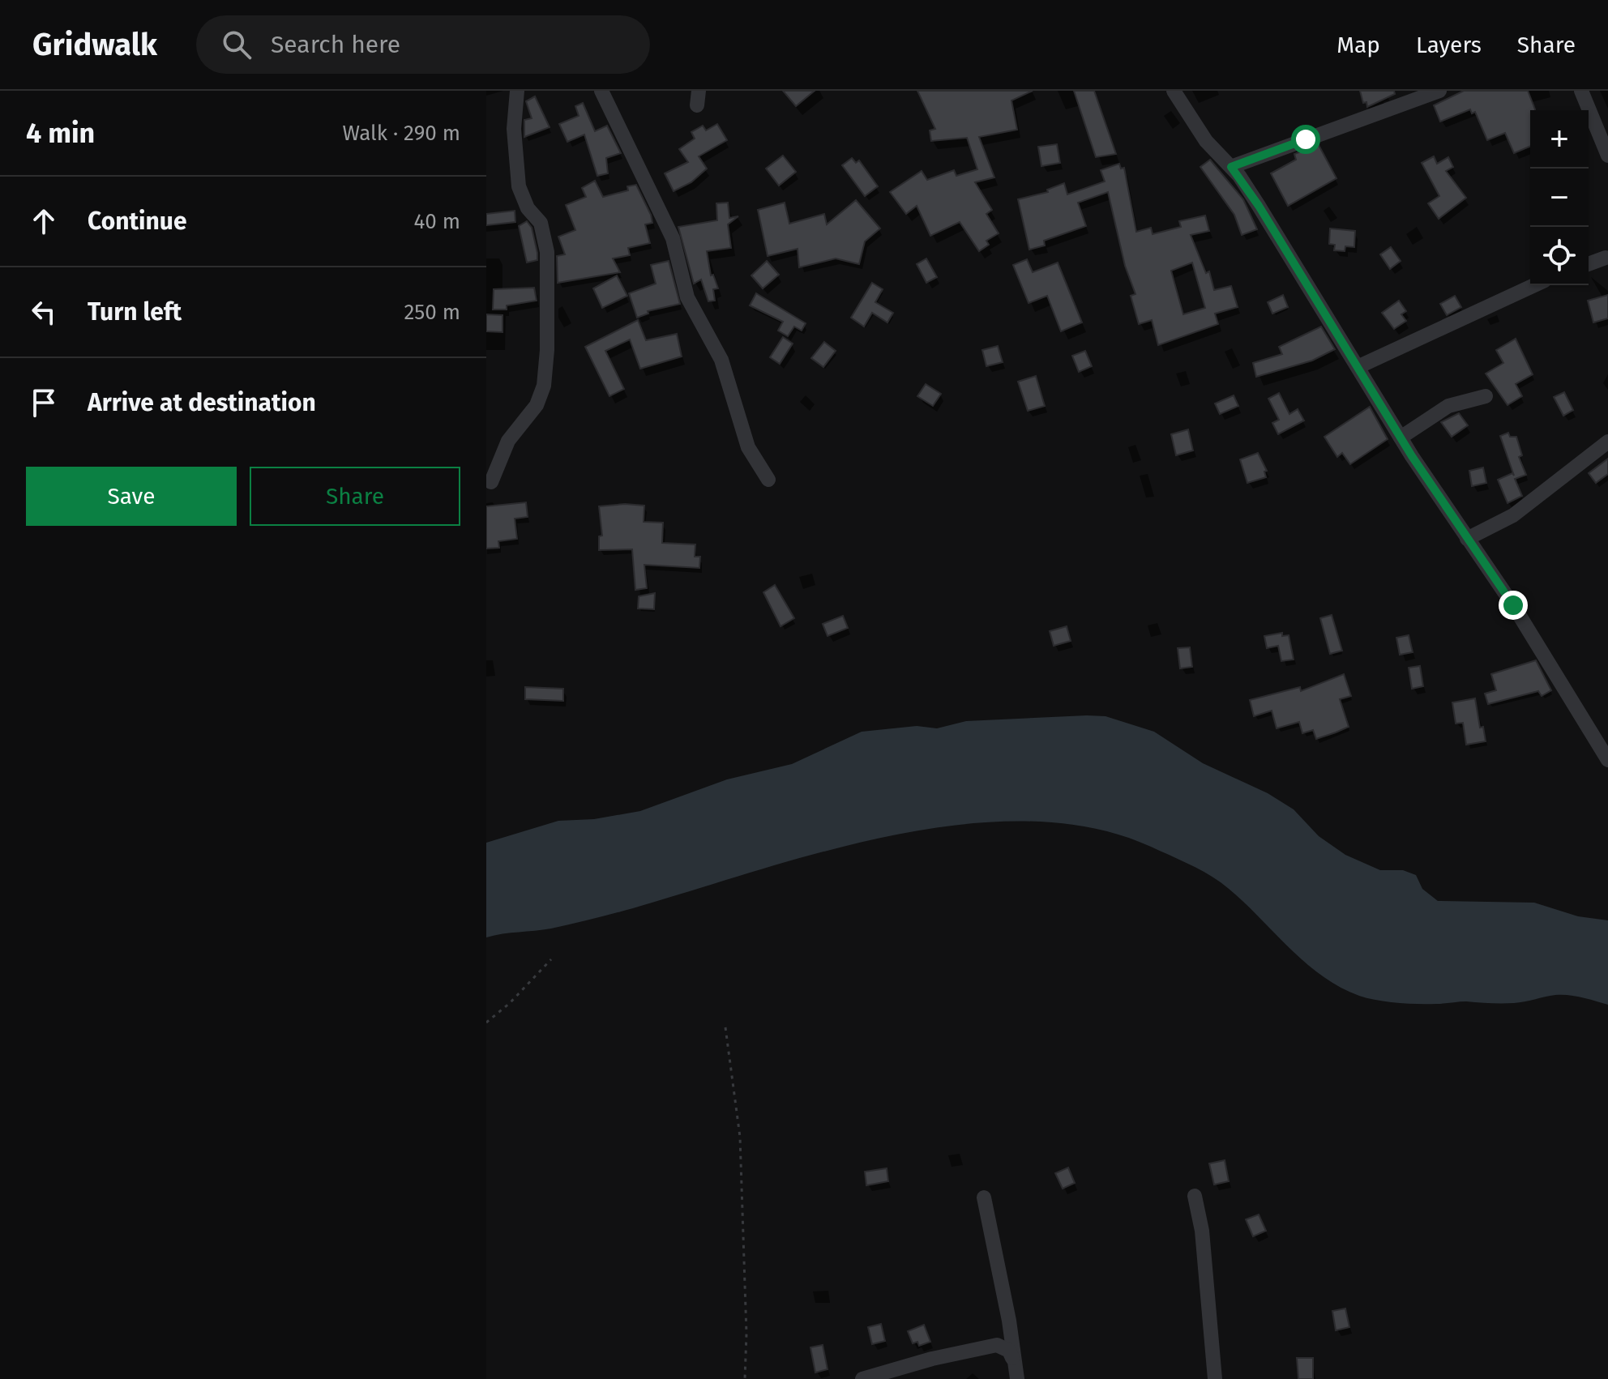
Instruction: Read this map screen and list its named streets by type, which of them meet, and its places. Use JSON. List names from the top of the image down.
{
  "page": {
    "header": "Gridwalk",
    "search": "Search here",
    "nav": ["Map", "Layers", "Share"],
    "heading": ["4 min", "Walk · 290 m"],
    "map_buttons": ["+", "−"],
    "list": [
      ["Continue", "40 m"],
      ["Turn left", "250 m"],
      "Arrive at destination"
    ],
    "buttons": ["Save", "Share"]
  }
}
